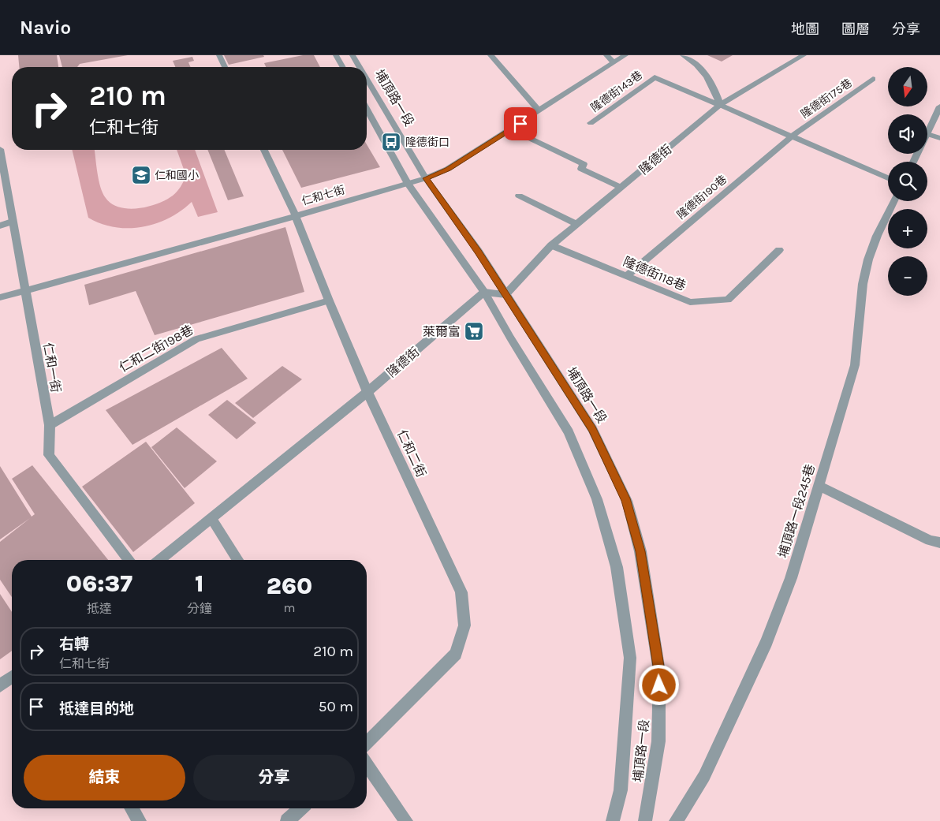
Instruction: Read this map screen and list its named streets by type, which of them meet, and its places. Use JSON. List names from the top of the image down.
{
  "streets": {
    "street": [
      "隆德街143巷",
      "埔頂路一段",
      "隆德街175巷",
      "隆德街",
      "仁和七街",
      "隆德街190巷",
      "隆德街118巷",
      "仁和二街198巷",
      "仁和一街",
      "仁和二街",
      "埔頂路一段245巷"
    ]
  },
  "crossings": [
    ["隆德街143巷", "隆德街"],
    ["埔頂路一段", "隆德街"],
    ["埔頂路一段", "仁和七街"],
    ["隆德街175巷", "隆德街190巷"],
    ["隆德街", "隆德街118巷"],
    ["隆德街", "仁和二街"],
    ["仁和七街", "仁和一街"],
    ["仁和七街", "仁和二街"],
    ["隆德街190巷", "隆德街118巷"],
    ["仁和二街198巷", "仁和一街"],
    ["仁和二街198巷", "仁和二街"]
  ],
  "places": {
    "bus stop": ["隆德街口"],
    "school or university": ["仁和國小"],
    "supermarket": ["萊爾富"]
  },
  "north": "bottom",
  "page": {
    "header": "Navio",
    "nav": ["地圖", "圖層", "分享"],
    "map_buttons": ["+", "−"],
    "turn": ["210 m", "仁和七街"],
    "eta": [
      "06:37",
      "抵達",
      "1",
      "分鐘",
      "260",
      "m"
    ],
    "list": [
      {
        "name": "右轉",
        "note": "仁和七街",
        "value": "210 m"
      },
      {
        "name": "抵達目的地",
        "value": "50 m"
      }
    ],
    "buttons": ["結束", "分享"]
  }
}
